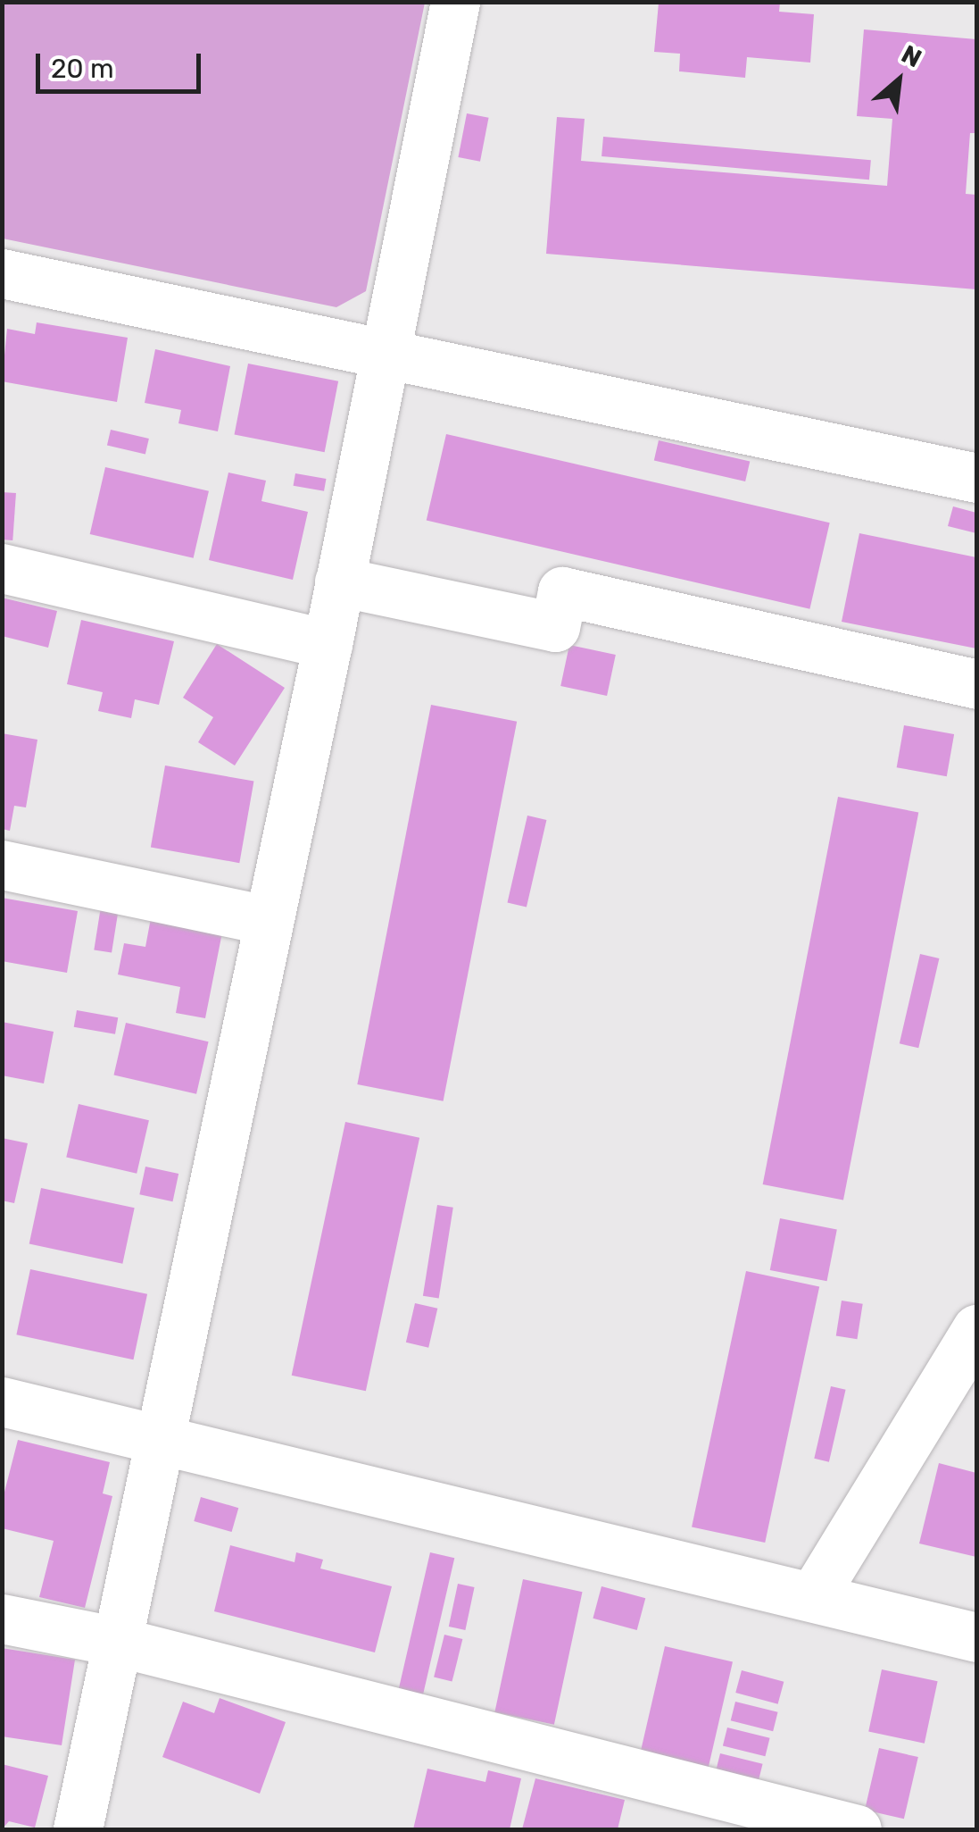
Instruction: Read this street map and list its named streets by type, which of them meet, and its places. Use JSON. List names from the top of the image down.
{
  "scale_bar": "20 m",
  "north": "top right"
}
